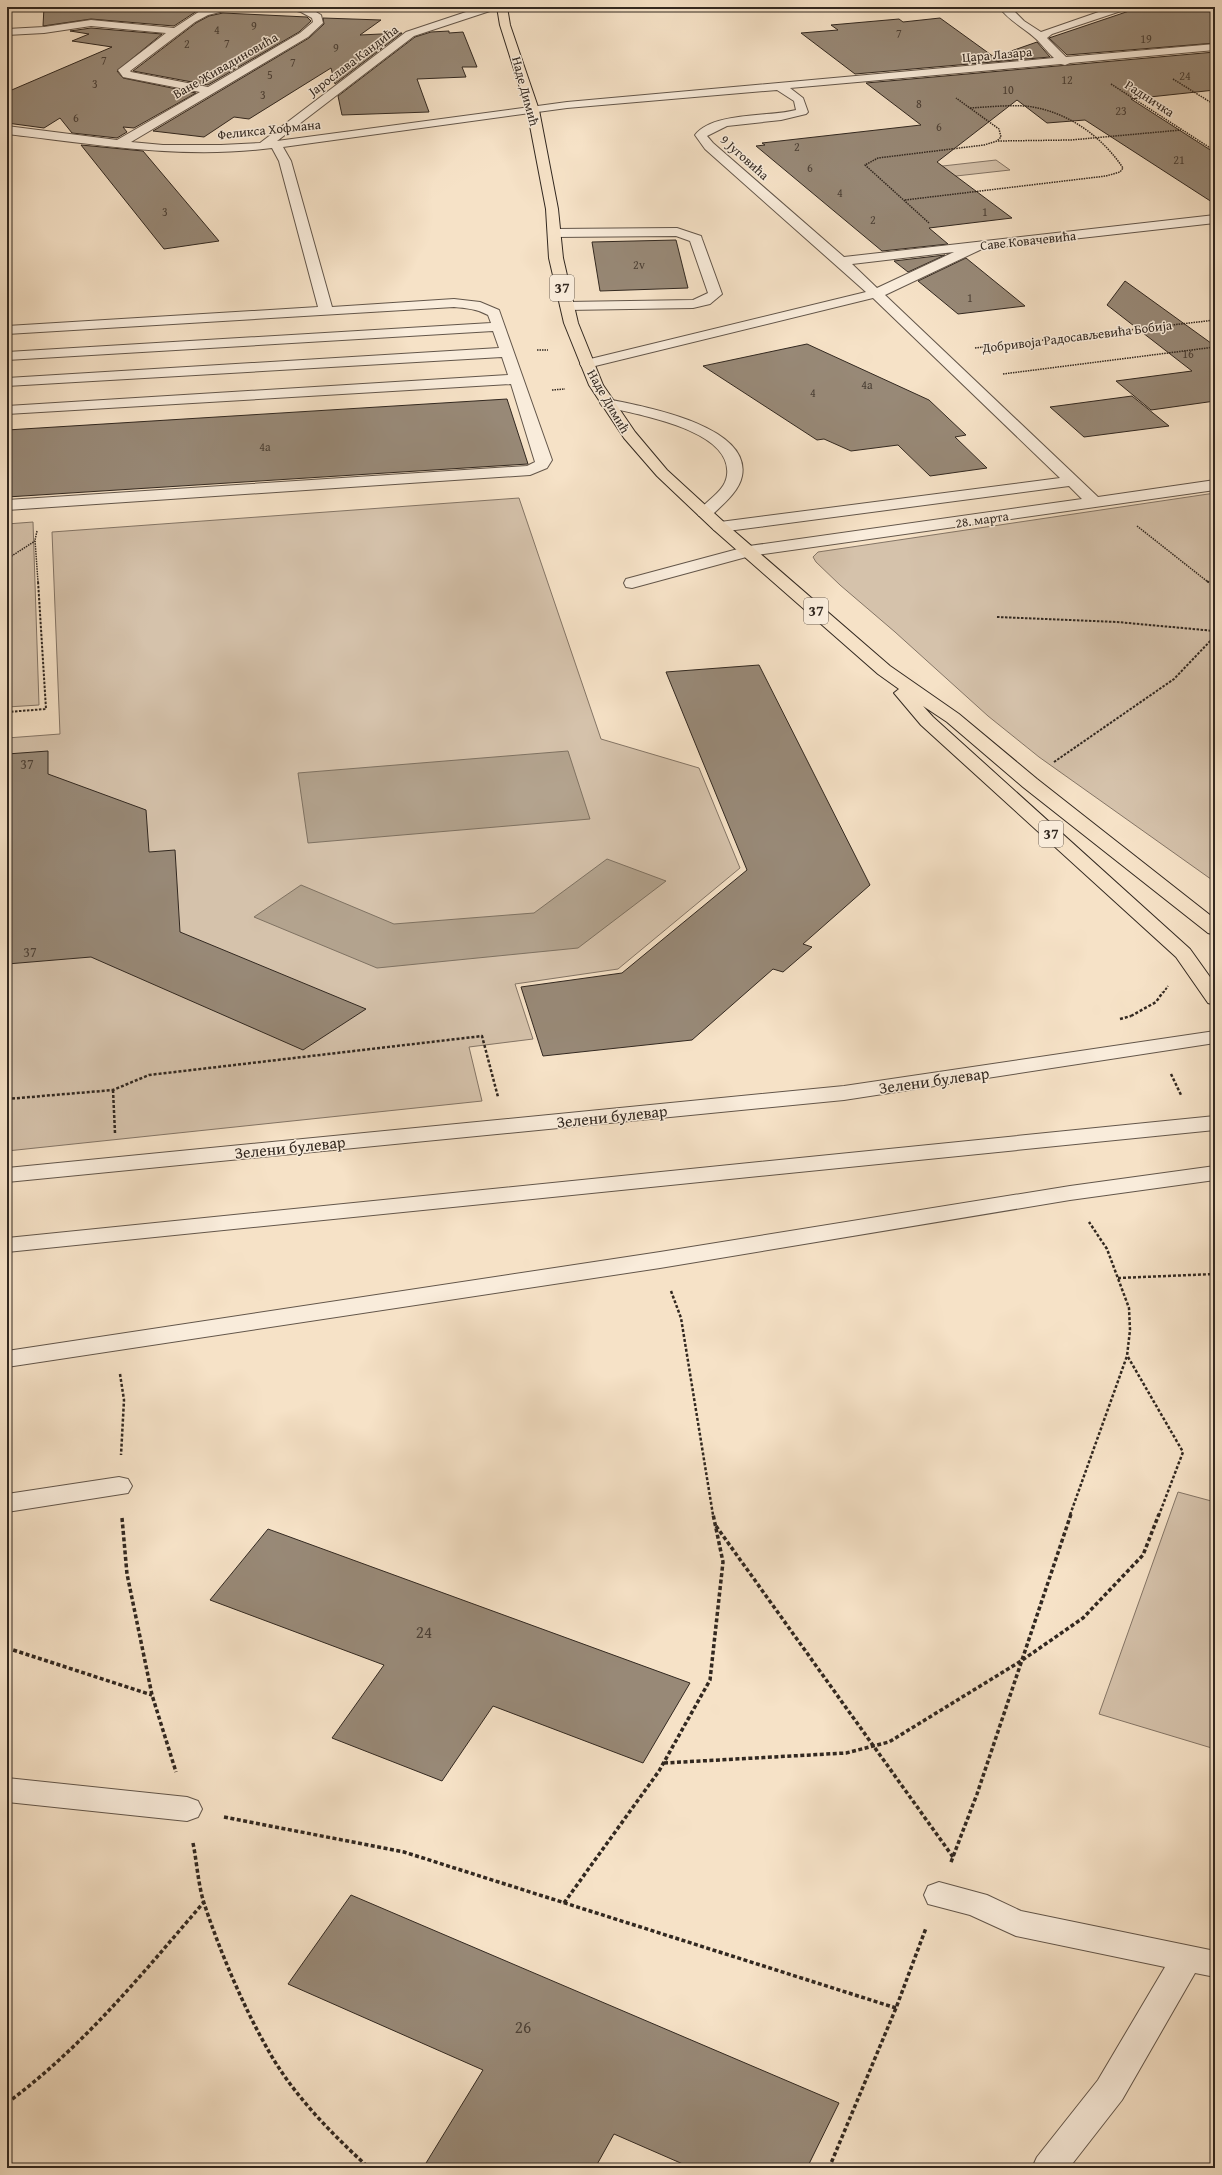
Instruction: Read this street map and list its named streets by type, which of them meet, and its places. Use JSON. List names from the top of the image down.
{
  "streets": {
    "main road": ["Наде Димић", "37"],
    "street": [
      "Цара Лазара",
      "Јарослава Кандића",
      "Ване Живадиновића",
      "Феликса Хофмана",
      "9 Југовића",
      "Саве Ковачевића",
      "28. марта",
      "Зелени булевар"
    ],
    "path": ["Радничка", "Добривоја Радосављевића Бобија"]
  },
  "crossings": [
    ["Цара Лазара", "Радничка"],
    ["Цара Лазара", "Феликса Хофмана"],
    ["Цара Лазара", "9 Југовића"],
    ["Јарослава Кандића", "Феликса Хофмана"],
    ["Ване Живадиновића", "Феликса Хофмана"],
    ["Наде Димић", "Феликса Хофмана"],
    ["Наде Димић", "37"],
    ["Наде Димић", "28. марта"],
    ["Феликса Хофмана", "9 Југовића"],
    ["9 Југовића", "Саве Ковачевића"]
  ],
  "house_numbers": [
    "9",
    "4",
    "7",
    "19",
    "2",
    "7",
    "9",
    "7",
    "7",
    "5",
    "24",
    "12",
    "3",
    "10",
    "3",
    "8",
    "23",
    "6",
    "6",
    "2",
    "21",
    "6",
    "4",
    "3",
    "1",
    "2",
    "2v",
    "1",
    "16",
    "4a",
    "4",
    "4a",
    "37",
    "37",
    "24",
    "26"
  ]
}
